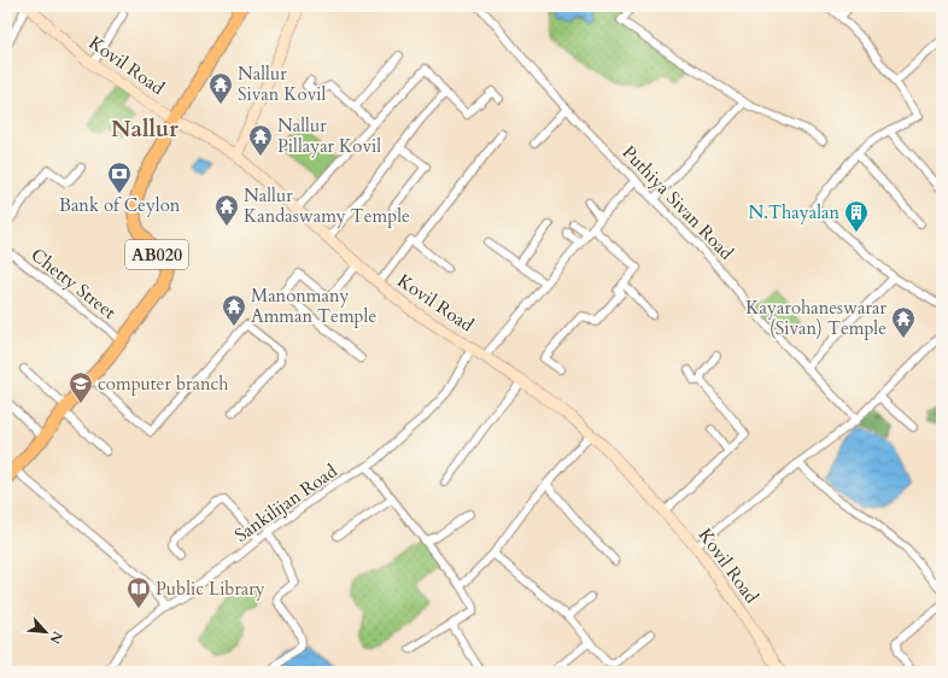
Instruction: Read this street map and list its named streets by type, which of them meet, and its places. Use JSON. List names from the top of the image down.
{
  "streets": {
    "main road": ["AB020"],
    "street": [
      "Kovil Road",
      "Puthiya Sivan Road",
      "Chetty Street",
      "Sankilijan Road"
    ]
  },
  "crossings": [
    ["Kovil Road", "AB020"],
    ["Kovil Road", "Sankilijan Road"],
    ["AB020", "Chetty Street"]
  ],
  "districts": ["Nallur"],
  "places": {
    "temple": [
      "Nallur Sivan Kovil",
      "Nallur Pillayar Kovil",
      "Nallur Kandaswamy Temple",
      "Manonmany Amman Temple",
      "Kayarohaneswarar (Sivan) Temple"
    ],
    "bank": ["Bank of Ceylon"],
    "building": ["N.Thayalan"],
    "school or university": ["computer branch"],
    "library": ["Public Library"]
  },
  "north": "bottom right"
}
